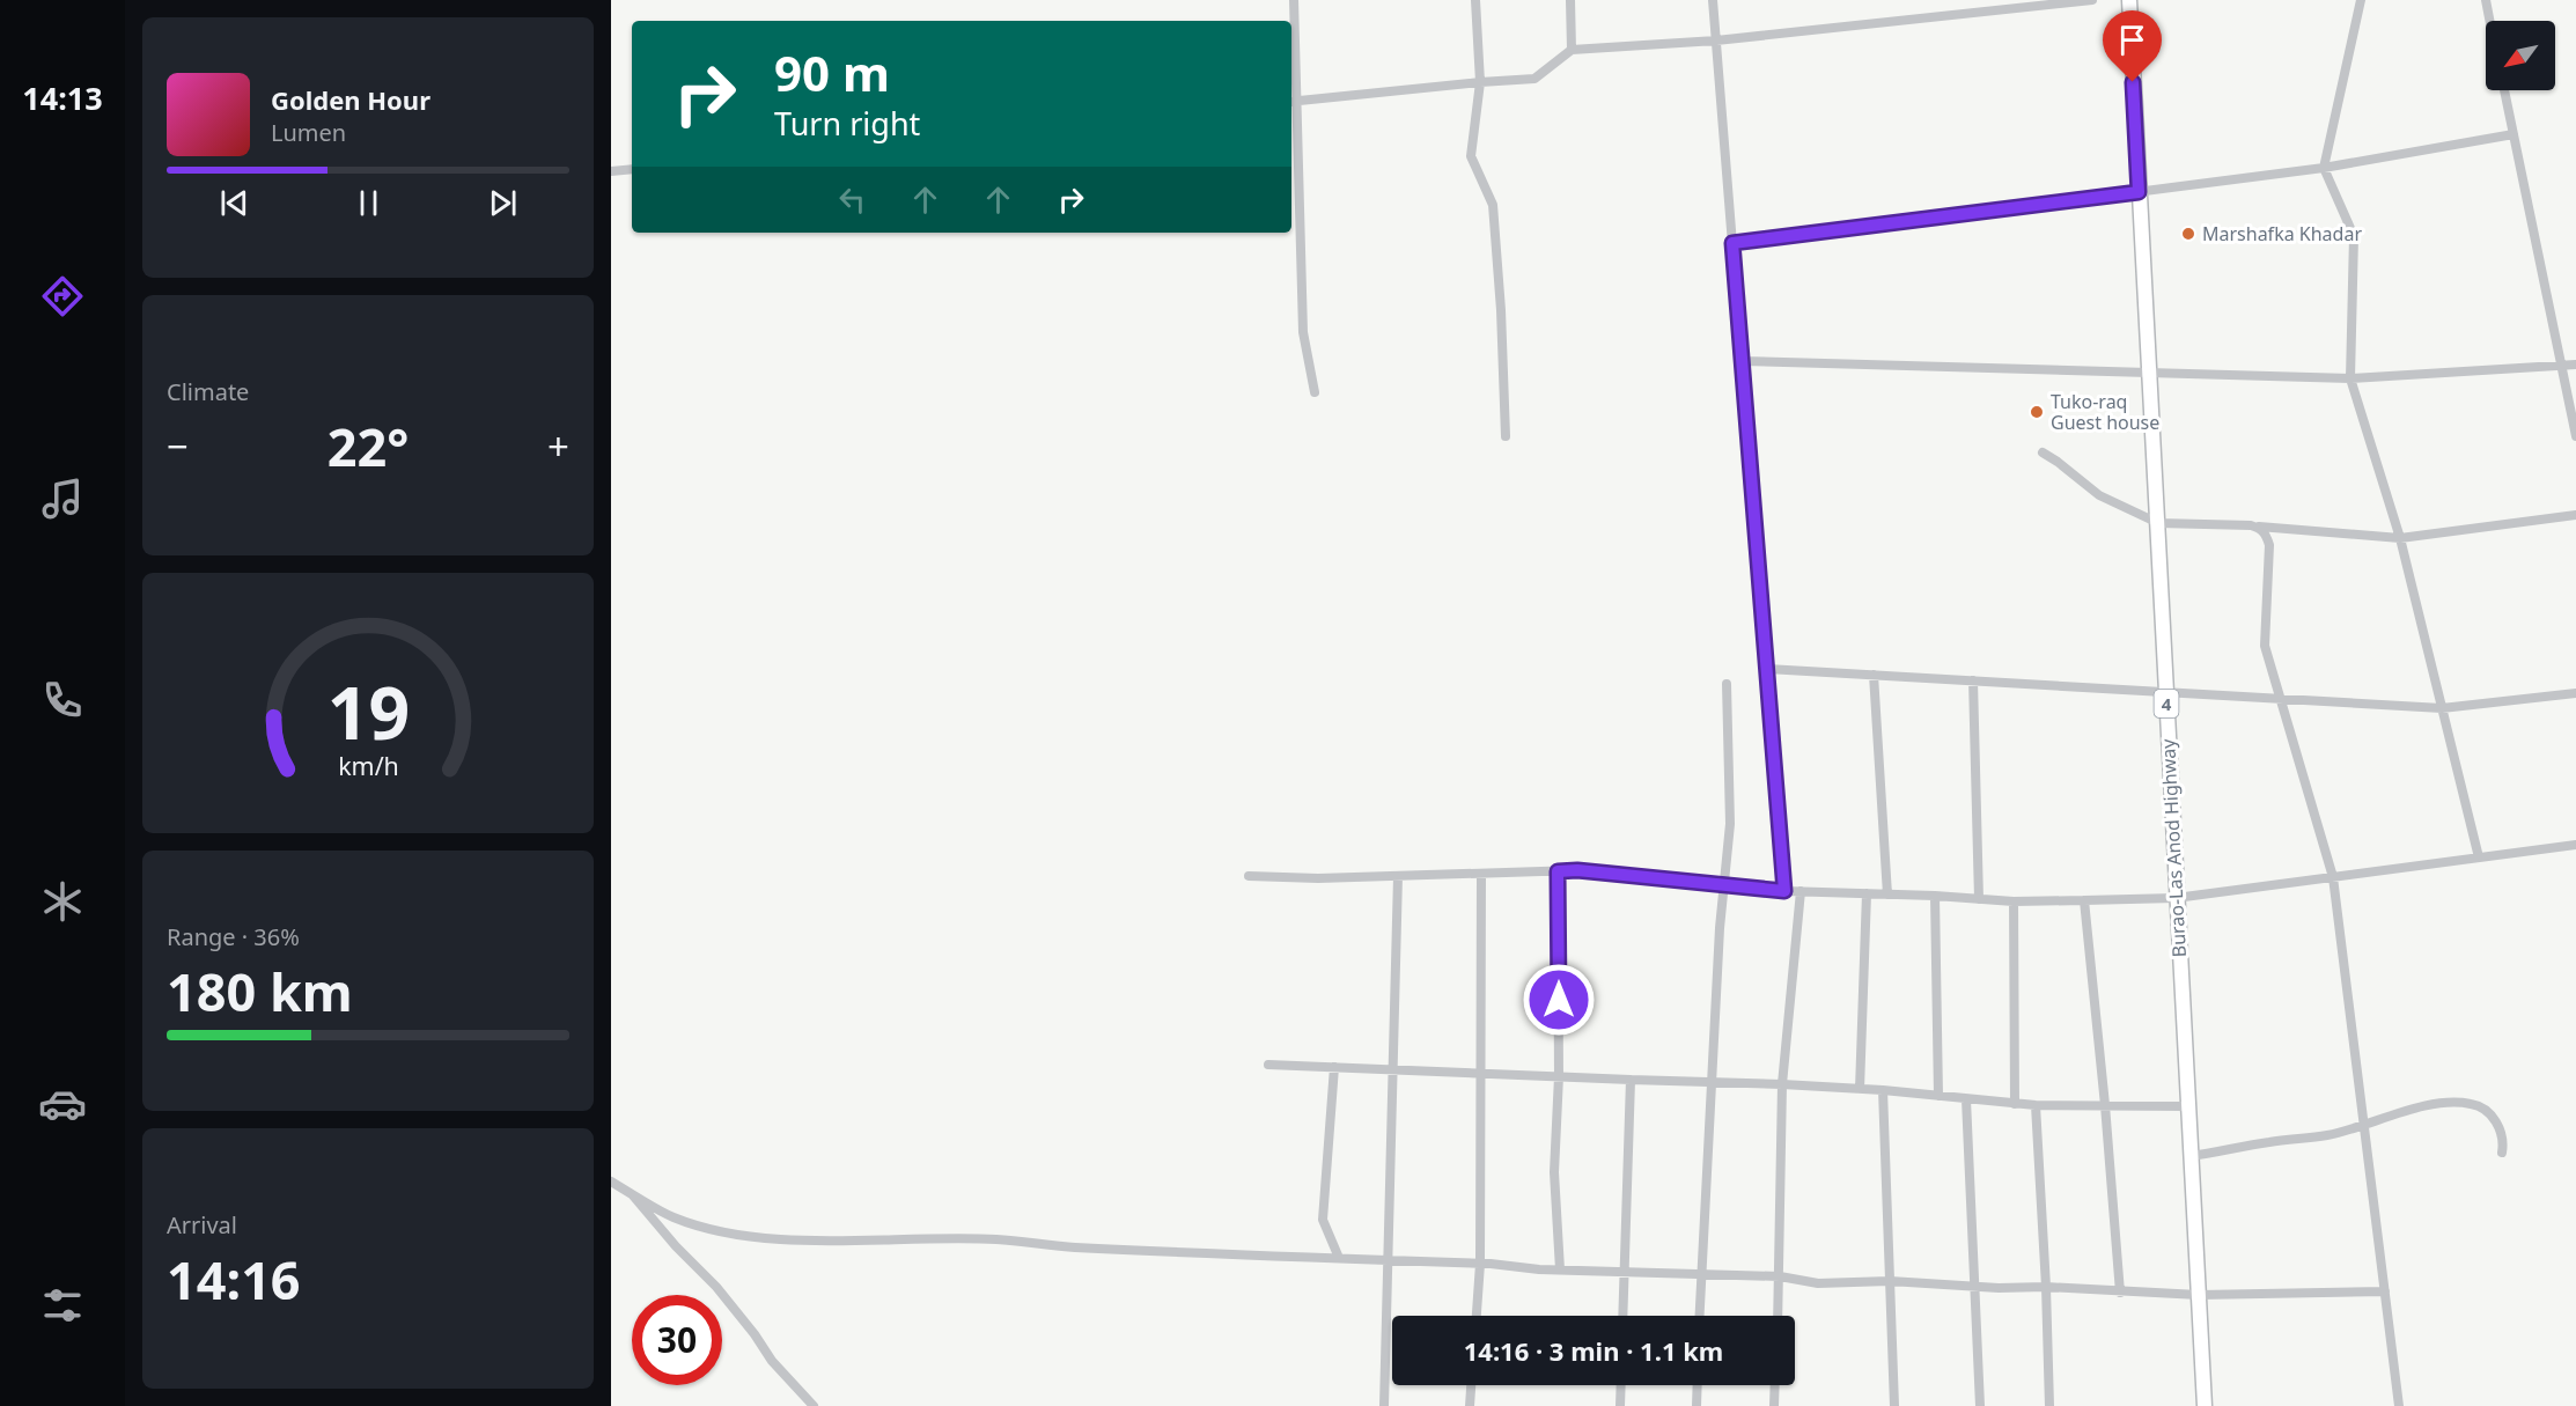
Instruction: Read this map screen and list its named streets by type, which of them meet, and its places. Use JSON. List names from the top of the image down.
{
  "streets": {
    "highway": ["4", "Burao-Las Anod Highway"]
  },
  "places": ["Marshafka Khadar", "Tuko-raq Guest house"],
  "north": "bottom left",
  "page": {
    "tabs": "14:13",
    "turn": ["90 m", "Turn right"],
    "song": ["Golden Hour", "Lumen"],
    "tile": [
      "Climate",
      ["Range · 36%", "180 km"],
      ["Arrival", "14:16"]
    ],
    "heat": ["−", "22°", "+"],
    "limit": "30",
    "trip": "14:16 · 3 min · 1.1 km",
    "gauge": ["19", "km/h"]
  }
}
